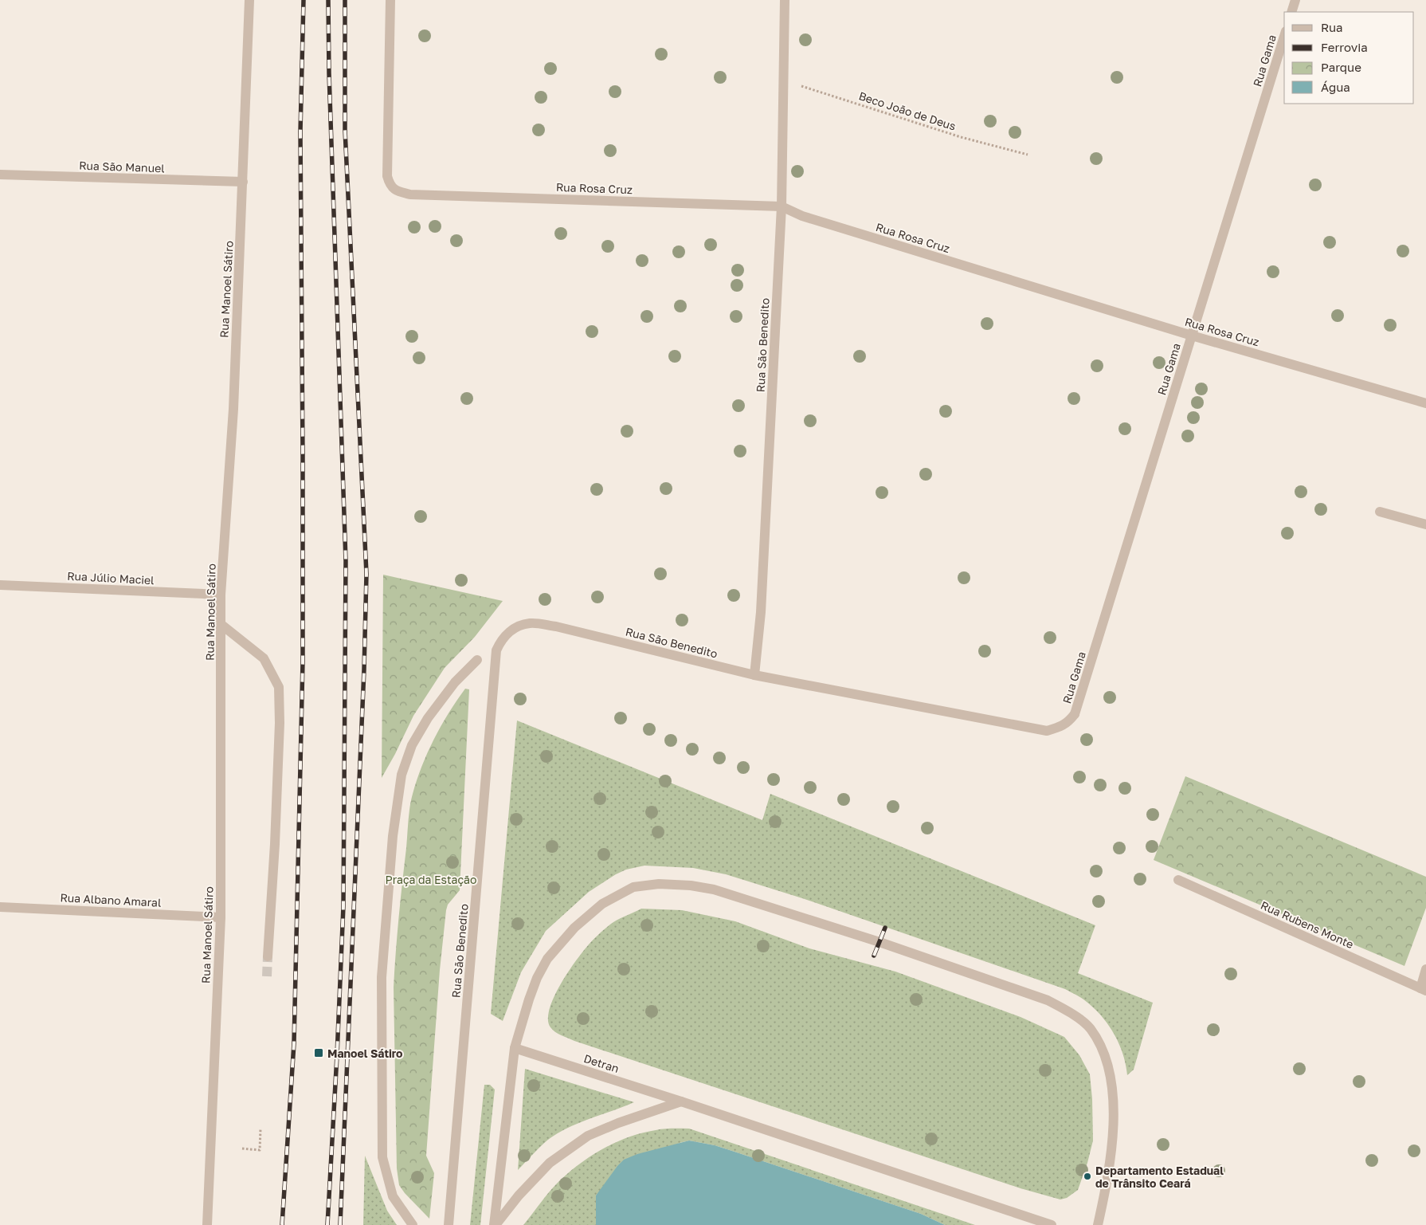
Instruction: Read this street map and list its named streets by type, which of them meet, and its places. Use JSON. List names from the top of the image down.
{
  "streets": {
    "street": [
      "Rua Gama",
      "Rua São Manuel",
      "Rua Rosa Cruz",
      "Rua Manoel Sátiro",
      "Rua São Benedito",
      "Rua Júlio Maciel",
      "Rua Albano Amaral",
      "Rua Rubens Monte",
      "Detran"
    ],
    "path": ["Beco João de Deus"]
  },
  "crossings": [
    ["Rua Gama", "Rua Rosa Cruz"],
    ["Rua Gama", "Rua São Benedito"],
    ["Beco João de Deus", "Rua São Benedito"],
    ["Rua São Manuel", "Rua Manoel Sátiro"],
    ["Rua Rosa Cruz", "Rua São Benedito"],
    ["Rua Manoel Sátiro", "Rua Júlio Maciel"],
    ["Rua Manoel Sátiro", "Rua Albano Amaral"]
  ],
  "parks": ["Praça da Estação"],
  "places": {
    "transit": ["Manoel Sátiro"],
    "other": ["Departamento Estadual de Trânsito Ceará"]
  },
  "legend": [
    "Rua",
    "Ferrovia",
    "Parque",
    "Água"
  ]
}
